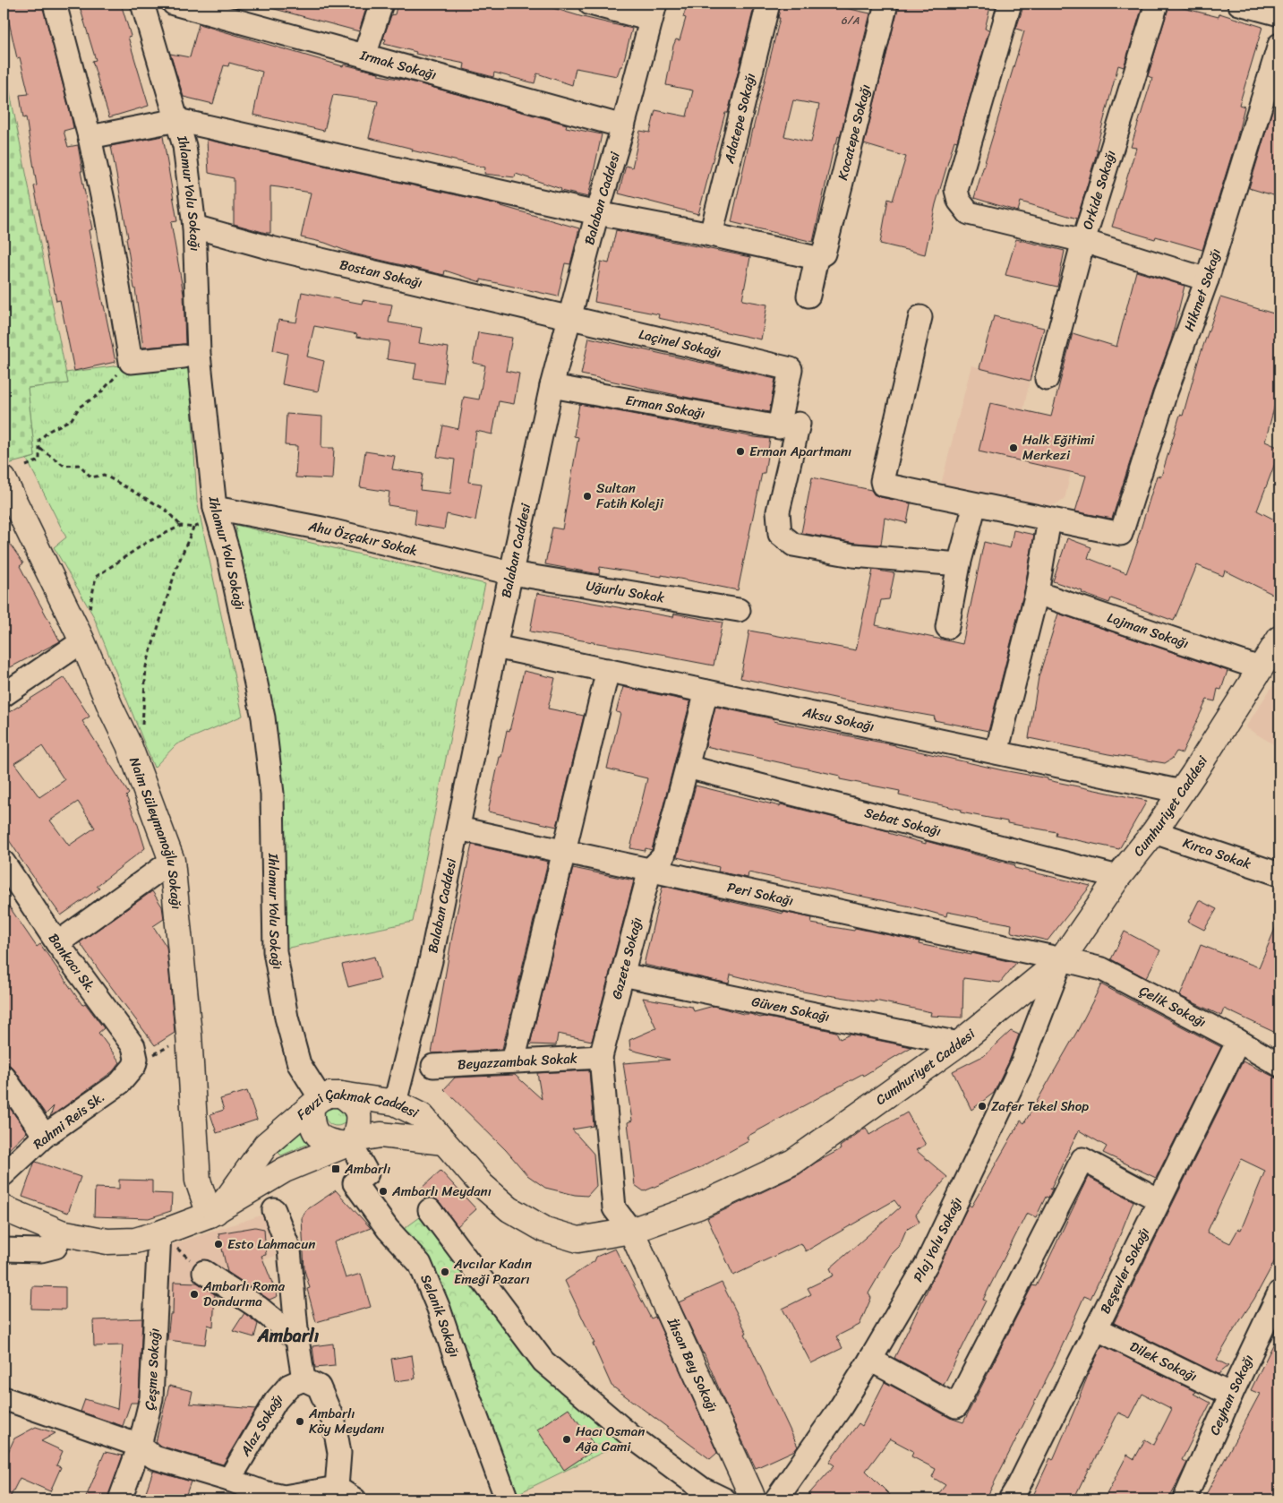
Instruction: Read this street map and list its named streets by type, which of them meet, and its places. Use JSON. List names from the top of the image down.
{
  "streets": {
    "main road": [
      "Cumhuriyet Caddesi",
      "Naim Süleymanoğlu Sokağı",
      "Fevzi Çakmak Caddesi",
      "İhsan Bey Sokağı"
    ],
    "street": [
      "Irmak Sokağı",
      "Adatepe Sokağı",
      "Kocatepe Sokağı",
      "Orkide Sokağı",
      "Ihlamur Yolu Sokağı",
      "Balaban Caddesi",
      "Bostan Sokağı",
      "Hikmet Sokağı",
      "Laçinel Sokağı",
      "Erman Sokağı",
      "Ahu Özçakır Sokak",
      "Uğurlu Sokak",
      "Lojman Sokağı",
      "Aksu Sokağı",
      "Sebat Sokağı",
      "Kırca Sokak",
      "Peri Sokağı",
      "Gazete Sokağı",
      "Bankacı Sk.",
      "Çelik Sokağı",
      "Güven Sokağı",
      "Beyazzambak Sokak",
      "Rahmi Reis Sk.",
      "Plaj Yolu Sokağı",
      "Beşevler Sokağı",
      "Selanik Sokağı",
      "Dilek Sokağı",
      "Çeşme Sokağı",
      "Ceyhan Sokağı",
      "Alaz Sokağı"
    ]
  },
  "crossings": [
    ["Irmak Sokağı", "Balaban Caddesi"],
    ["Ihlamur Yolu Sokağı", "Bostan Sokağı"],
    ["Ihlamur Yolu Sokağı", "Ahu Özçakır Sokak"],
    ["Ihlamur Yolu Sokağı", "Fevzi Çakmak Caddesi"],
    ["Balaban Caddesi", "Bostan Sokağı"],
    ["Balaban Caddesi", "Laçinel Sokağı"],
    ["Balaban Caddesi", "Erman Sokağı"],
    ["Balaban Caddesi", "Ahu Özçakır Sokak"],
    ["Balaban Caddesi", "Uğurlu Sokak"],
    ["Balaban Caddesi", "Aksu Sokağı"],
    ["Balaban Caddesi", "Peri Sokağı"],
    ["Balaban Caddesi", "Fevzi Çakmak Caddesi"],
    ["Bostan Sokağı", "Laçinel Sokağı"],
    ["Laçinel Sokağı", "Erman Sokağı"],
    ["Ahu Özçakır Sokak", "Uğurlu Sokak"],
    ["Lojman Sokağı", "Cumhuriyet Caddesi"],
    ["Aksu Sokağı", "Cumhuriyet Caddesi"],
    ["Aksu Sokağı", "Gazete Sokağı"],
    ["Cumhuriyet Caddesi", "Sebat Sokağı"],
    ["Cumhuriyet Caddesi", "Kırca Sokak"],
    ["Cumhuriyet Caddesi", "Peri Sokağı"],
    ["Cumhuriyet Caddesi", "Gazete Sokağı"],
    ["Cumhuriyet Caddesi", "Çelik Sokağı"],
    ["Cumhuriyet Caddesi", "Güven Sokağı"],
    ["Cumhuriyet Caddesi", "Fevzi Çakmak Caddesi"],
    ["Cumhuriyet Caddesi", "Plaj Yolu Sokağı"],
    ["Cumhuriyet Caddesi", "İhsan Bey Sokağı"],
    ["Sebat Sokağı", "Gazete Sokağı"],
    ["Naim Süleymanoğlu Sokağı", "Fevzi Çakmak Caddesi"],
    ["Peri Sokağı", "Gazete Sokağı"],
    ["Peri Sokağı", "Çelik Sokağı"],
    ["Peri Sokağı", "Plaj Yolu Sokağı"],
    ["Gazete Sokağı", "Güven Sokağı"],
    ["Gazete Sokağı", "Beyazzambak Sokak"],
    ["Gazete Sokağı", "İhsan Bey Sokağı"],
    ["Bankacı Sk.", "Rahmi Reis Sk."],
    ["Çelik Sokağı", "Plaj Yolu Sokağı"],
    ["Çelik Sokağı", "Beşevler Sokağı"],
    ["Fevzi Çakmak Caddesi", "Selanik Sokağı"],
    ["Fevzi Çakmak Caddesi", "Çeşme Sokağı"],
    ["Beşevler Sokağı", "Dilek Sokağı"],
    ["Dilek Sokağı", "Ceyhan Sokağı"]
  ],
  "districts": ["Ambarlı"],
  "places": {
    "other": [
      "Halk Eğitimi Merkezi",
      "Erman Apartmanı",
      "Sultan Fatih Koleji",
      "Zafer Tekel Shop",
      "Ambarlı Meydanı",
      "Esto Lahmacun",
      "Avcılar Kadın Emeği Pazarı",
      "Ambarlı Roma Dondurma",
      "Ambarlı Köy Meydanı",
      "Hacı Osman Ağa Cami"
    ],
    "transit": ["Ambarlı"]
  },
  "house_numbers": ["6/A"]
}
